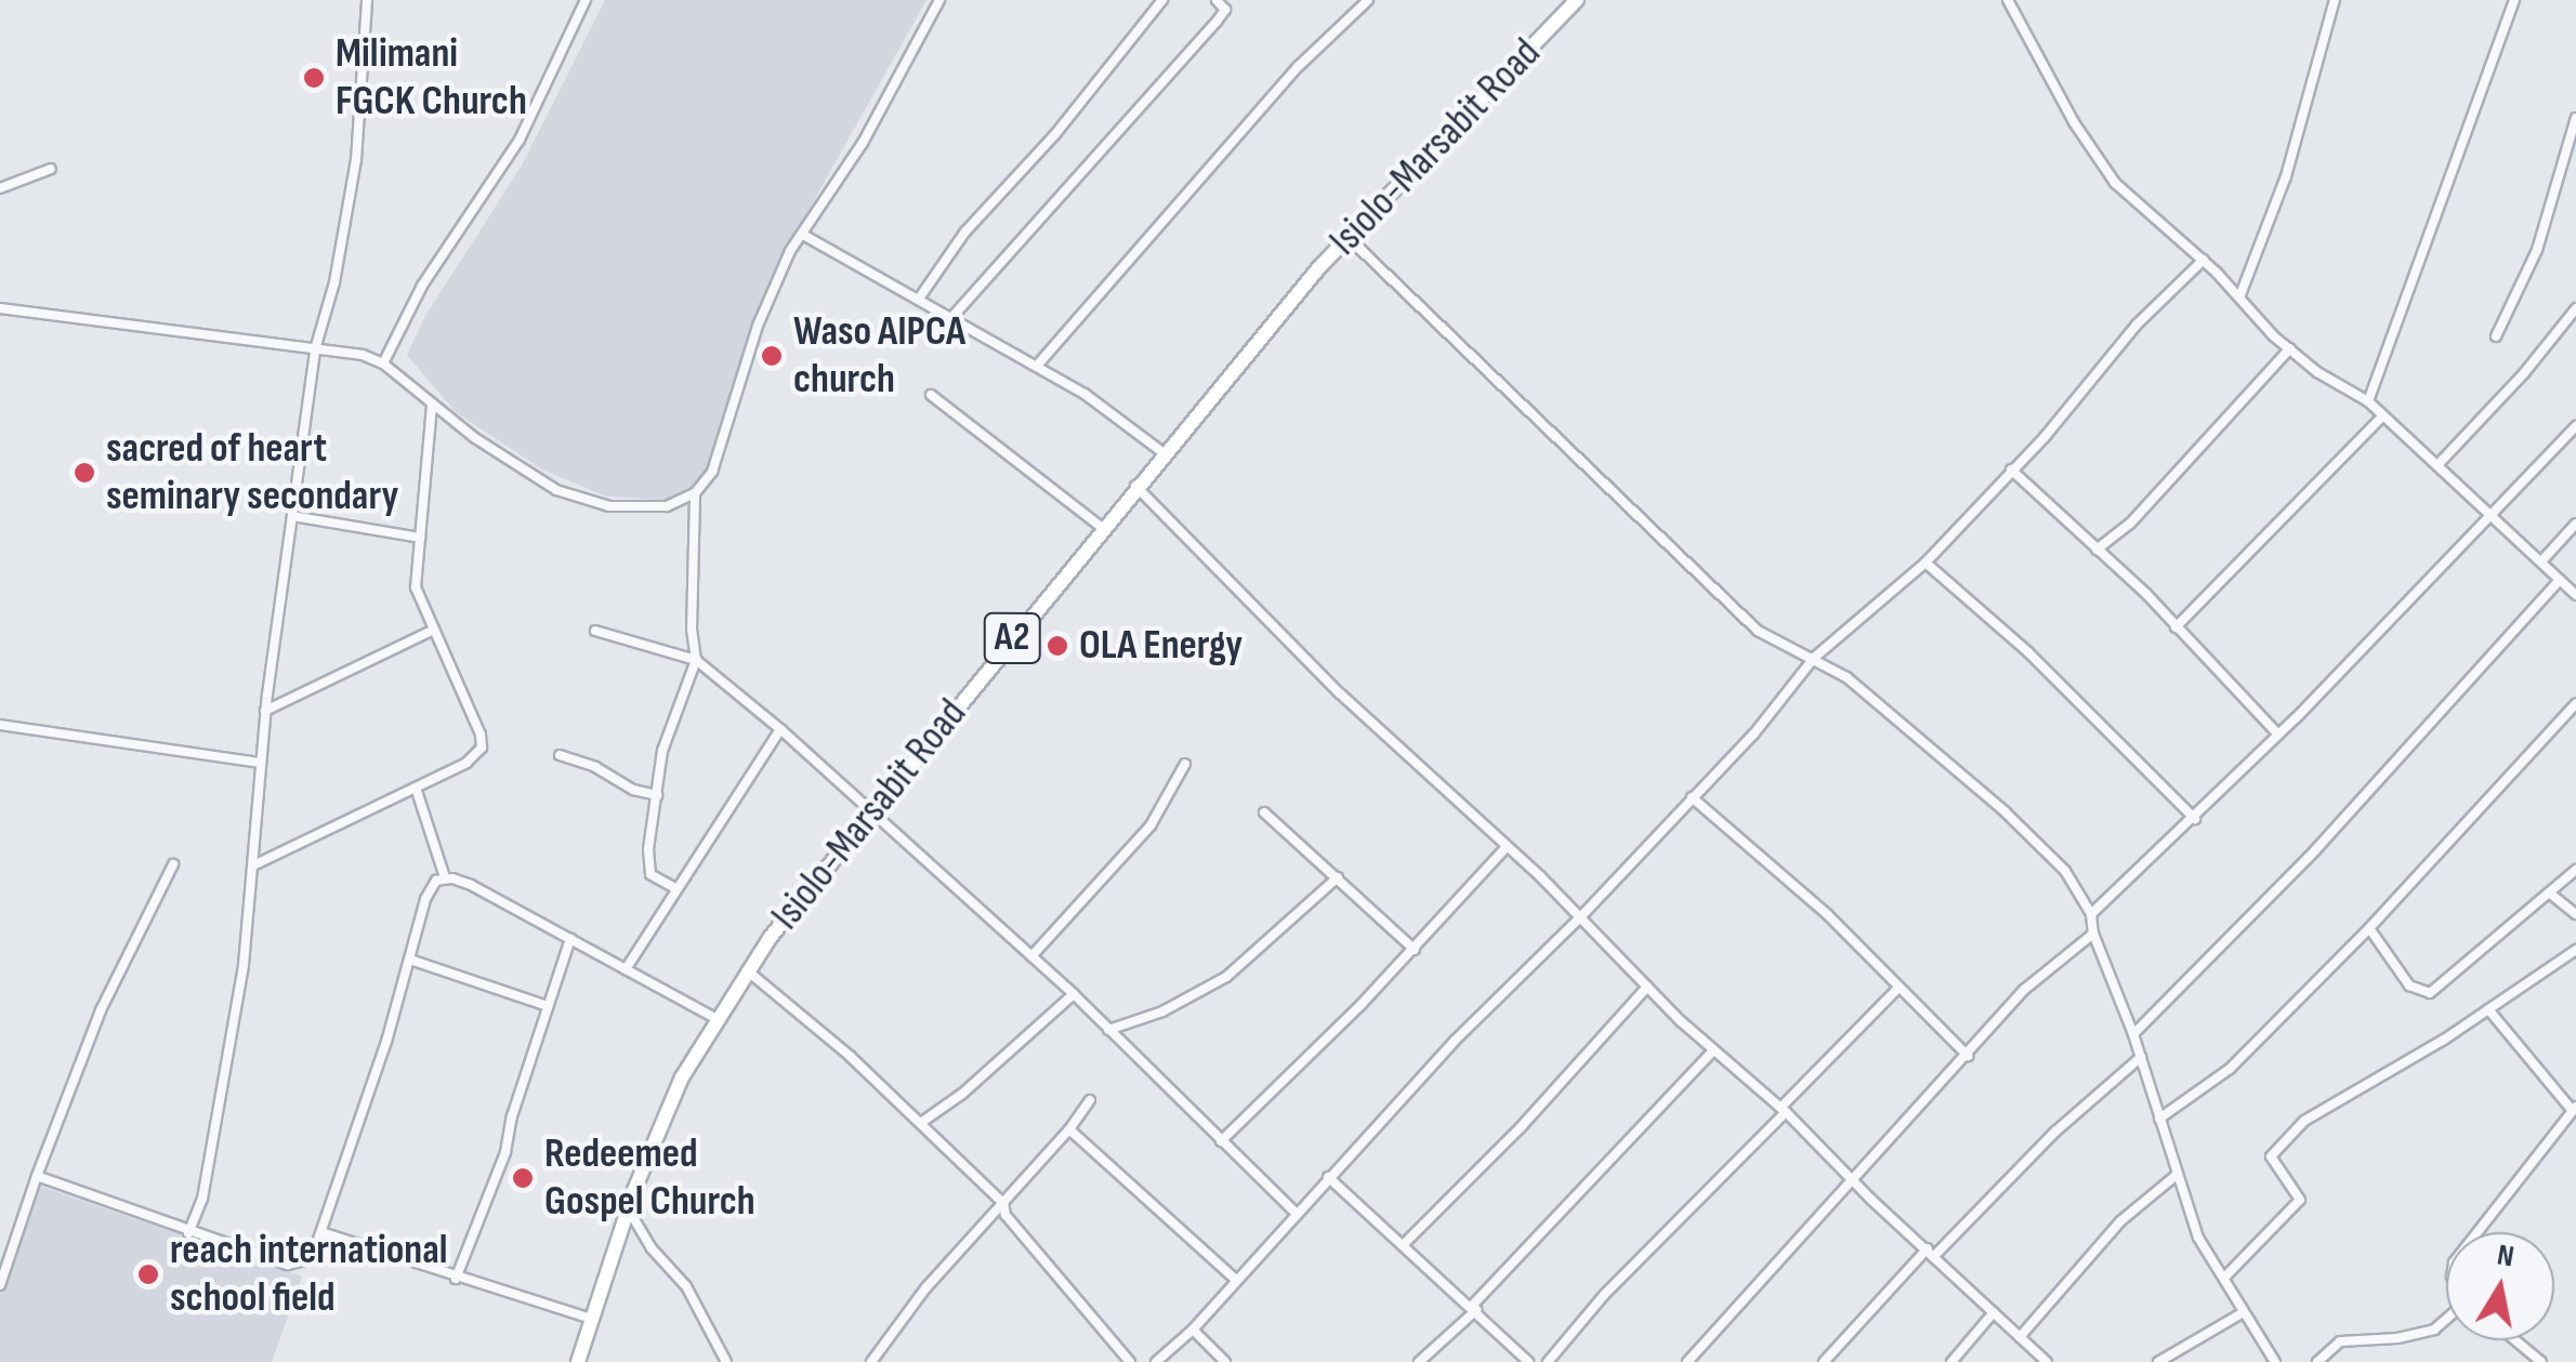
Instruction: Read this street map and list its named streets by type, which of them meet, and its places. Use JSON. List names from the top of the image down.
{
  "streets": {
    "highway": ["Isiolo-Marsabit Road", "A2"]
  },
  "places": [
    "Milimani FGCK Church",
    "Waso AIPCA church",
    "sacred of heart seminary secondary",
    "OLA Energy",
    "Redeemed Gospel Church",
    "reach international school field"
  ],
  "north": "top"
}
